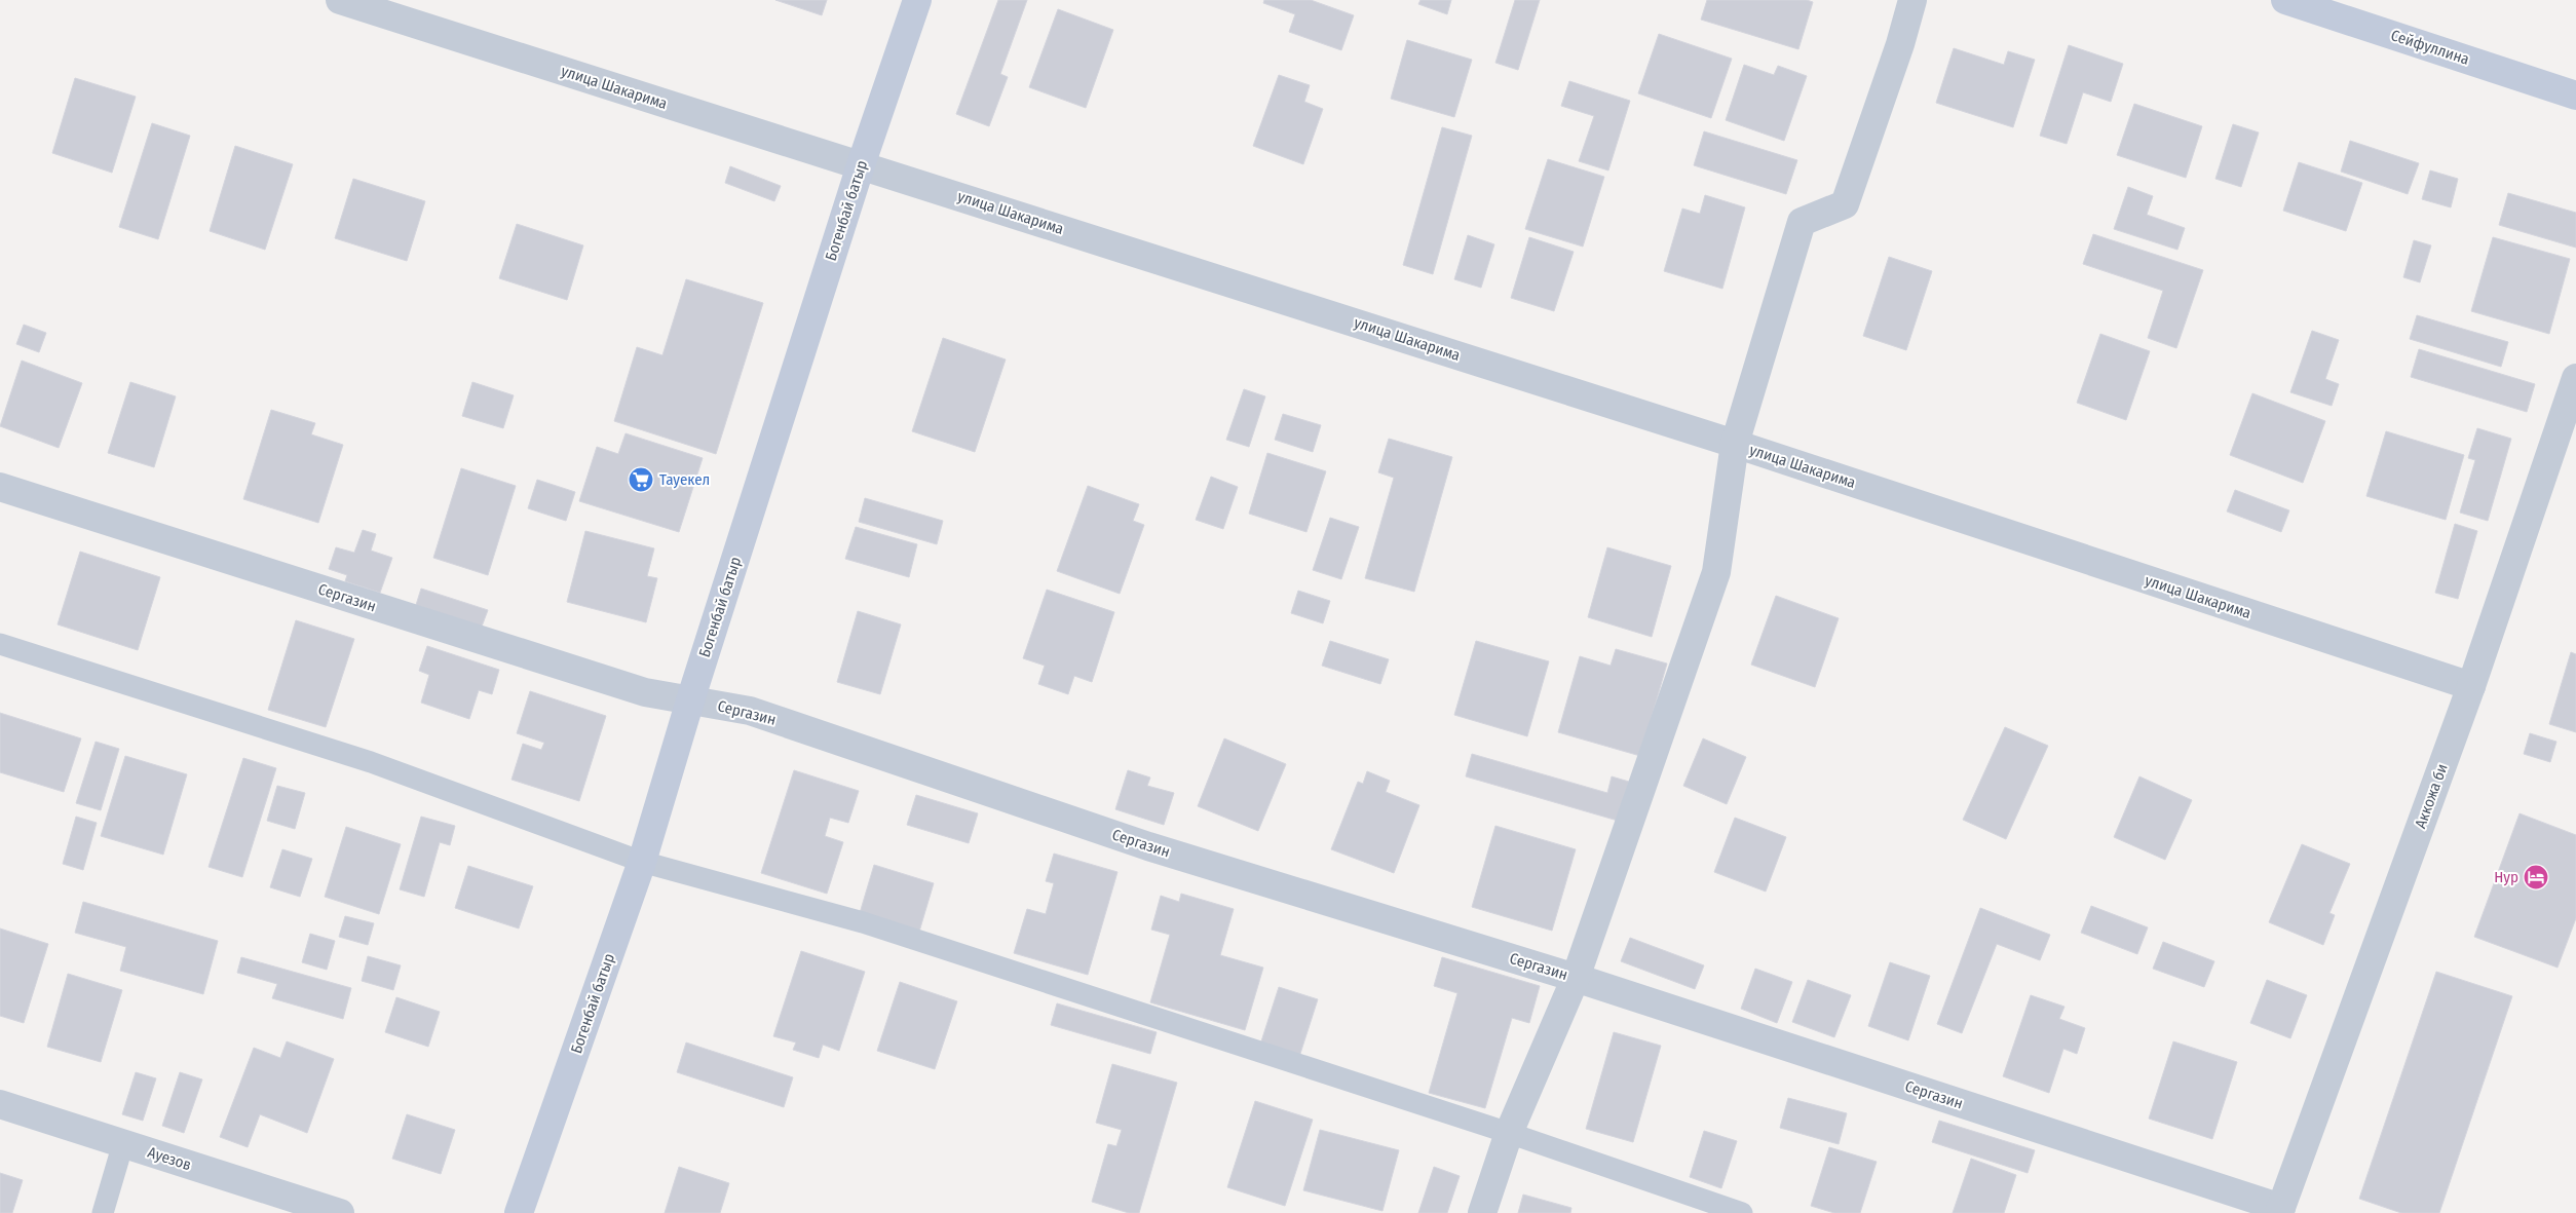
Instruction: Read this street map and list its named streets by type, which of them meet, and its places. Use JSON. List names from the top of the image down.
{
  "streets": {
    "street": [
      "Сейфуллина",
      "улица Шакарима",
      "Богенбай батыр",
      "Сергазин",
      "Аккожа би",
      "Ауезов"
    ]
  },
  "crossings": [
    ["улица Шакарима", "Богенбай батыр"],
    ["улица Шакарима", "Аккожа би"],
    ["Богенбай батыр", "Сергазин"],
    ["Сергазин", "Аккожа би"]
  ],
  "places": {
    "supermarket": ["Тауекел"],
    "hotel": ["Нур"]
  }
}
